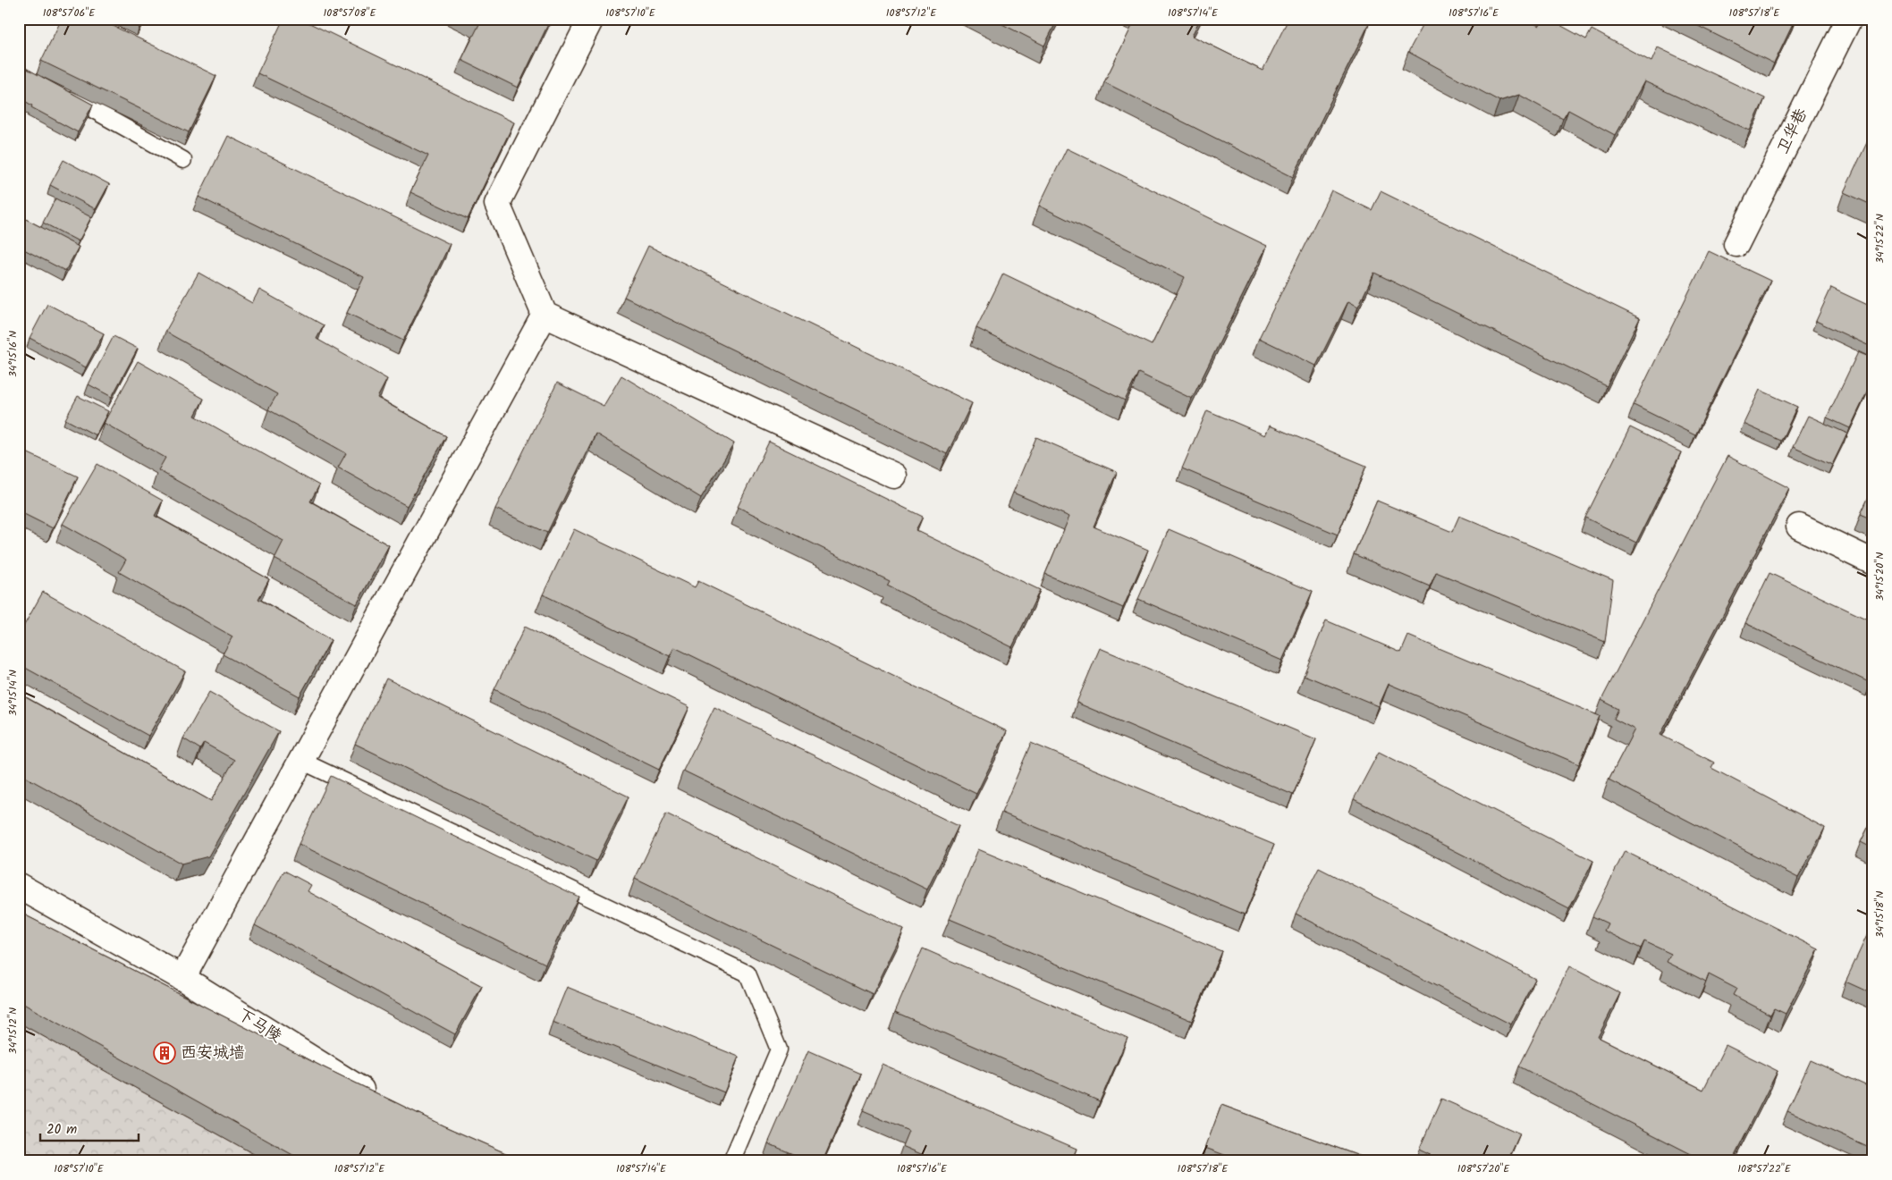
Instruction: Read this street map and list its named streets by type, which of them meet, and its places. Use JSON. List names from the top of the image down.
{
  "streets": {
    "street": ["卫华巷", "下马陵"]
  },
  "places": {
    "building": ["西安城墙"]
  },
  "scale_bar": "20 m",
  "coordinates": [
    "108°57'06\"E",
    "108°57'08\"E",
    "108°57'10\"E",
    "108°57'12\"E",
    "108°57'14\"E",
    "108°57'16\"E",
    "108°57'18\"E",
    "34°15'22\"N",
    "34°15'16\"N",
    "34°15'20\"N",
    "34°15'14\"N",
    "34°15'18\"N",
    "34°15'12\"N",
    "108°57'20\"E",
    "108°57'22\"E"
  ]
}
